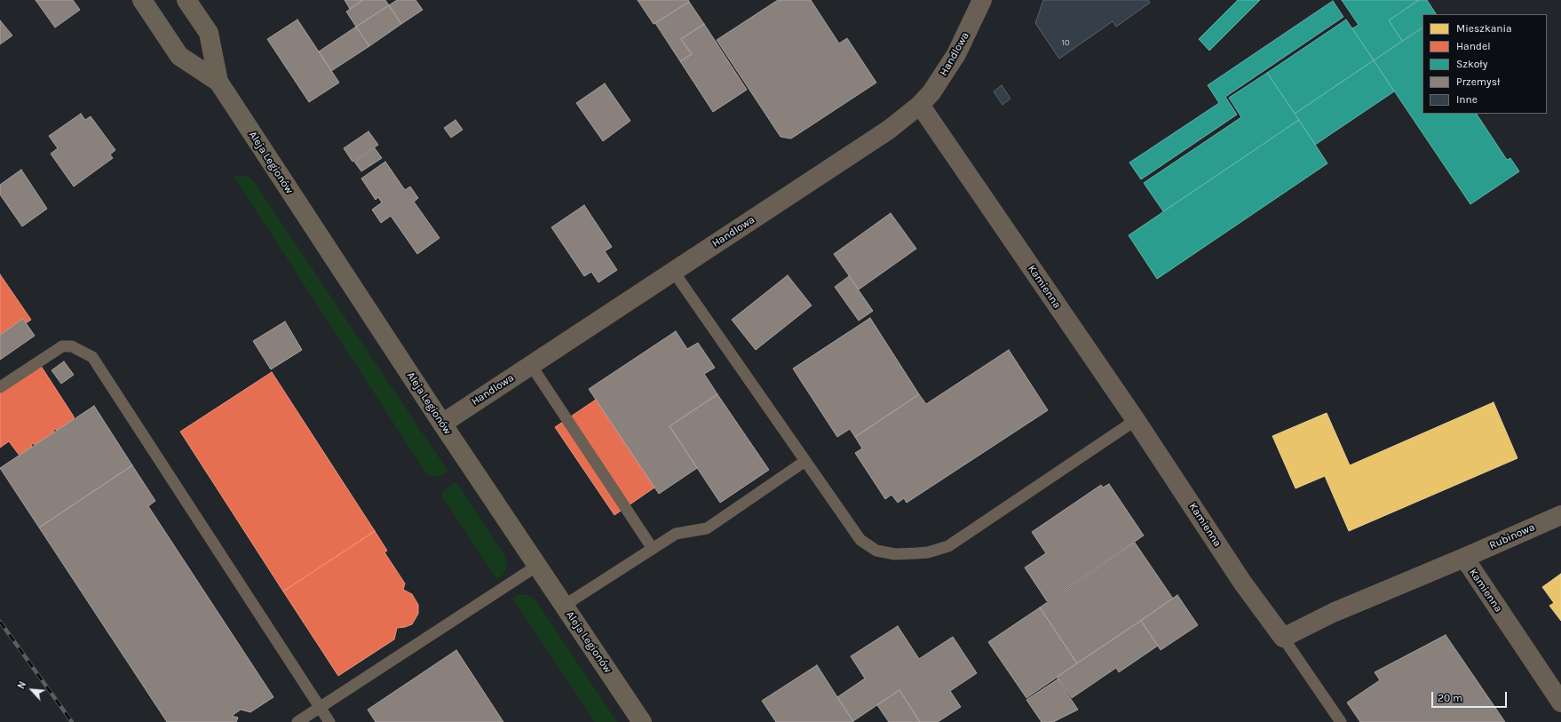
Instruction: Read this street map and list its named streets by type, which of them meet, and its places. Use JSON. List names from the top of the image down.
{
  "streets": {
    "main road": ["Aleja Legionów"],
    "street": ["Handlowa", "Kamienna", "Rubinowa"]
  },
  "crossings": [
    ["Handlowa", "Aleja Legionów"],
    ["Handlowa", "Kamienna"],
    ["Kamienna", "Rubinowa"]
  ],
  "house_numbers": ["10"],
  "legend": [
    "Mieszkania",
    "Handel",
    "Szkoły",
    "Przemysł",
    "Inne"
  ],
  "scale_bar": "20 m",
  "north": "top left"
}
